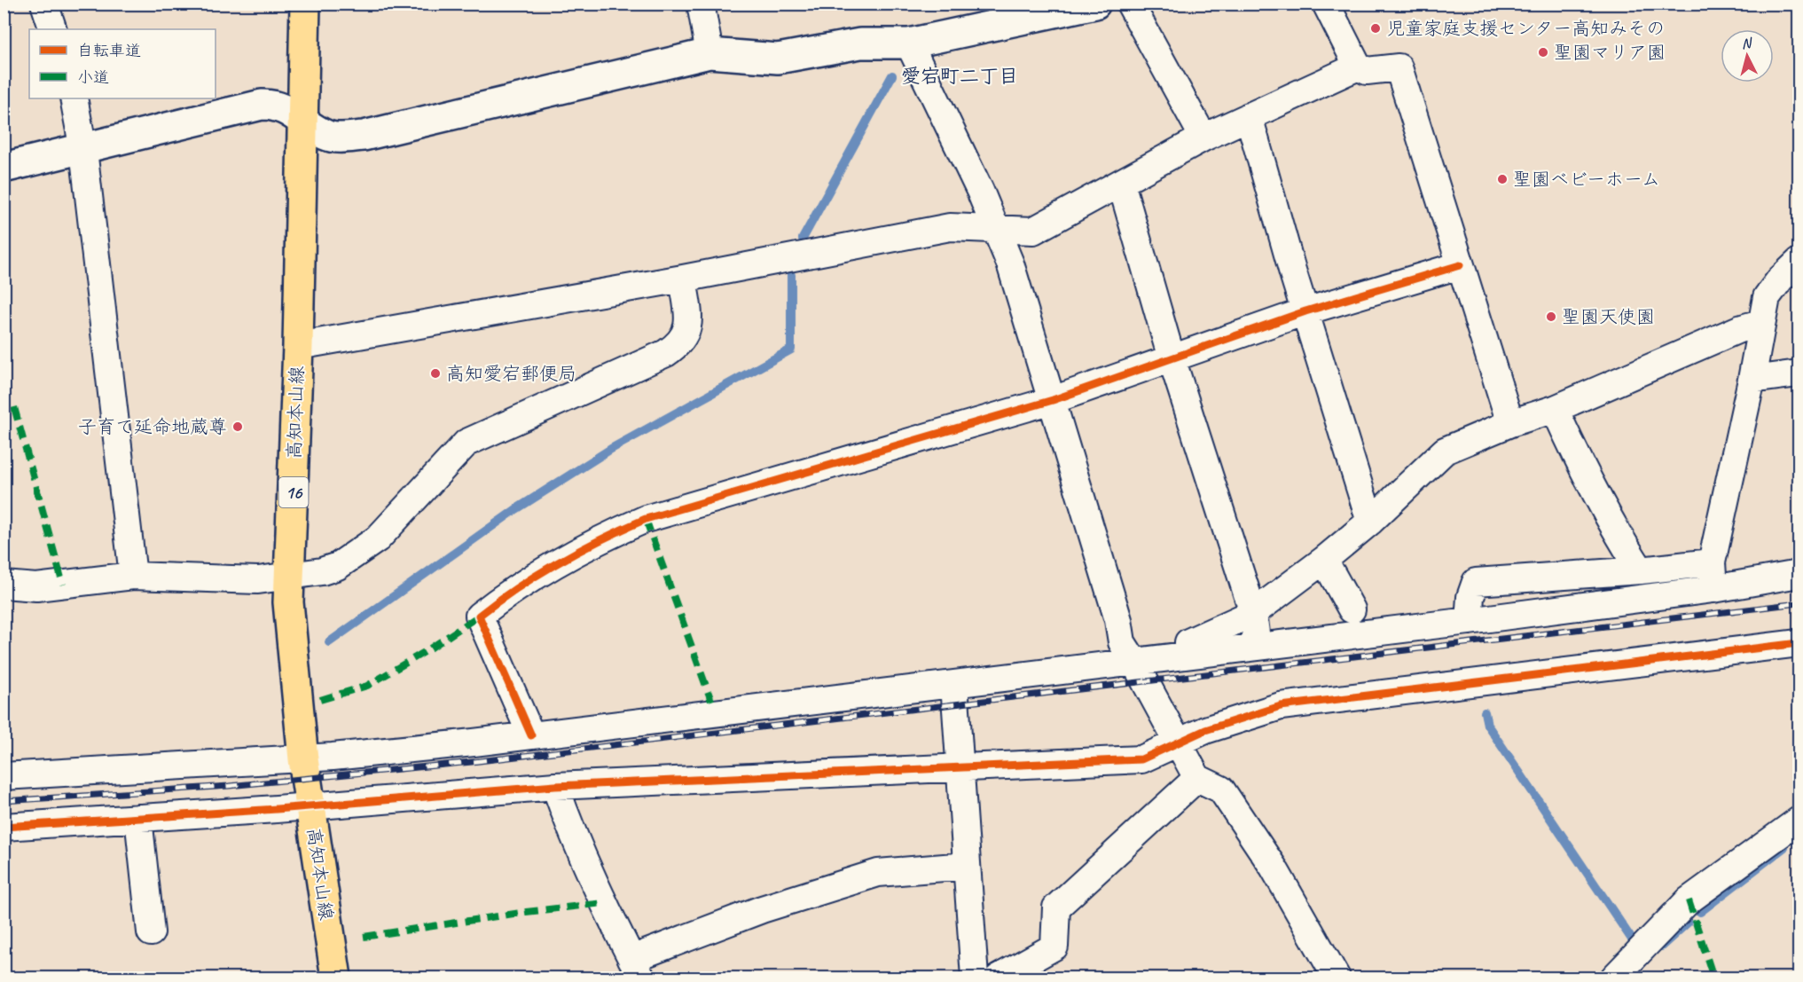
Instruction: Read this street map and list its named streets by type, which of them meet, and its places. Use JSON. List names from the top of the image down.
{
  "streets": {
    "main road": ["高知本山線", "16"]
  },
  "districts": ["愛宕町二丁目"],
  "places": [
    "児童家庭支援センター高知みその",
    "聖園マリア園",
    "聖園ベビーホーム",
    "聖園天使園",
    "高知愛宕郵便局",
    "子育て延命地蔵尊"
  ],
  "legend": ["自転車道", "小道"],
  "north": "top"
}
